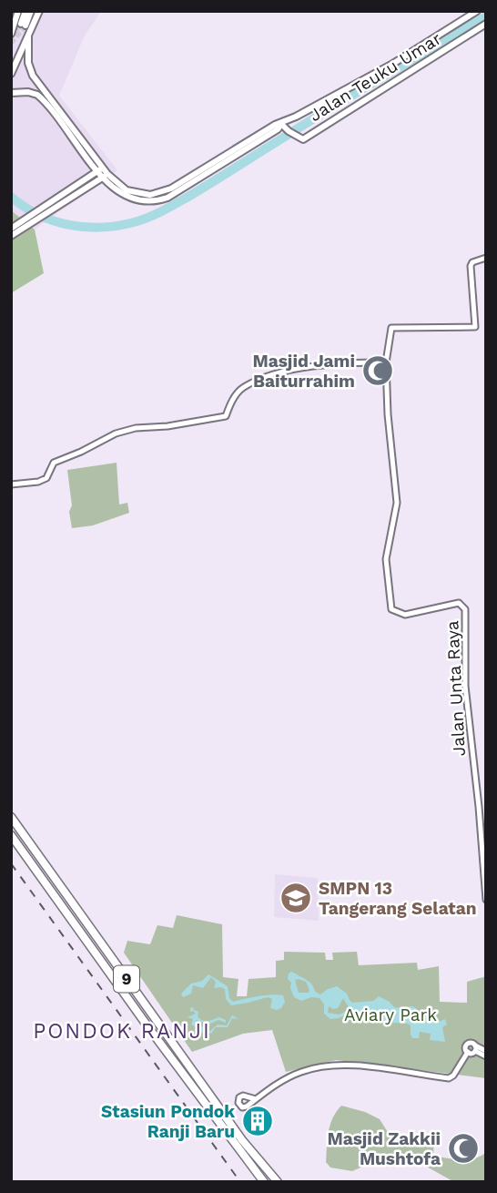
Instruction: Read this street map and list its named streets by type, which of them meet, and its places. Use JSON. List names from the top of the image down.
{
  "streets": {
    "highway": ["9"],
    "main road": ["Jalan Teuku Umar"],
    "street": ["Jalan Unta Raya"]
  },
  "districts": ["PONDOK RANJI"],
  "parks": ["Aviary Park"],
  "places": {
    "mosque": ["Masjid Jami Baiturrahim", "Masjid Zakkii Mushtofa"],
    "school or university": ["SMPN 13 Tangerang Selatan"],
    "building": ["Stasiun Pondok Ranji Baru"]
  }
}
